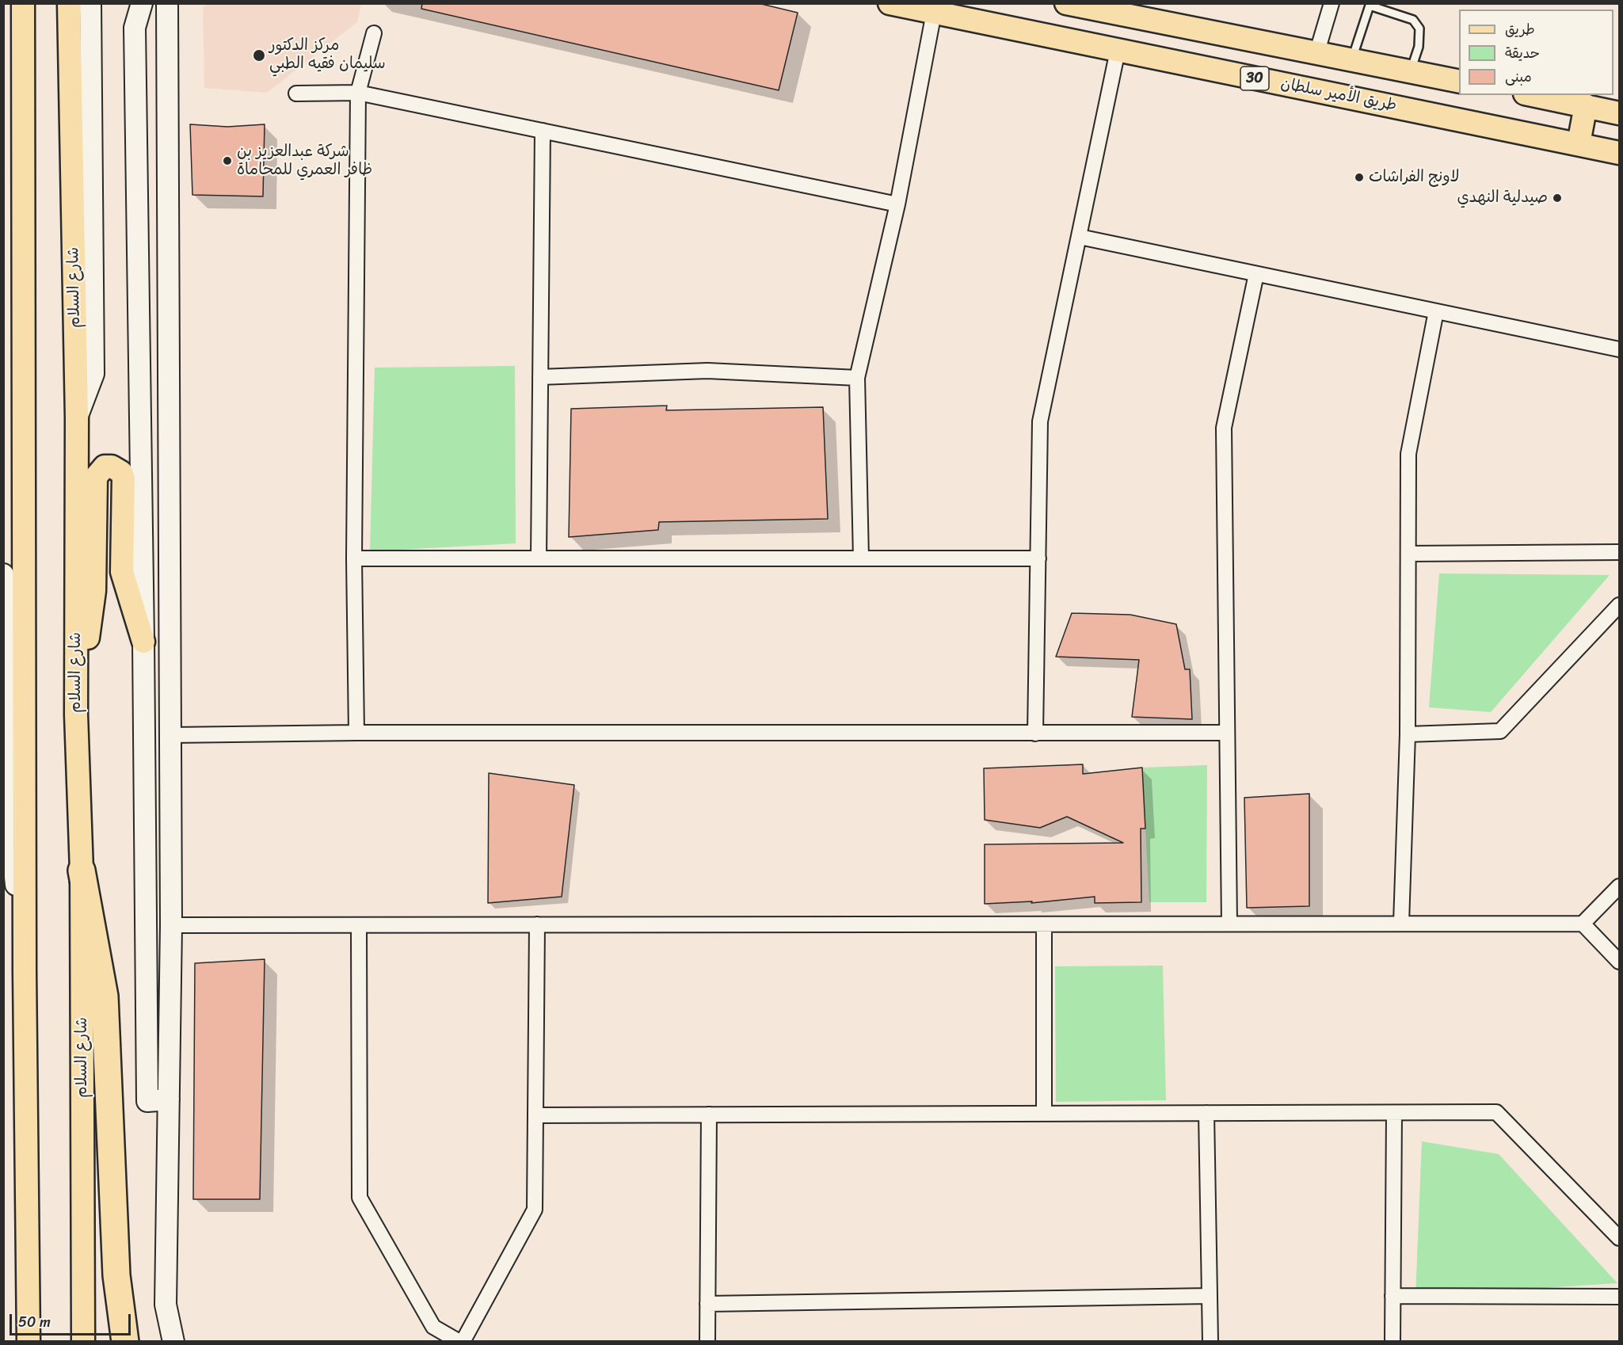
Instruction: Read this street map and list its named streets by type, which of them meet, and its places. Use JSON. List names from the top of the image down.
{
  "streets": {
    "main road": ["30", "طريق الأمير سلطان", "شارع السلام"]
  },
  "places": [
    "مركز الدكتور سليمان فقيه الطبي",
    "شركة عبدالعزيز بن ظافر العمري للمحاماة",
    "لاونج الفراشات",
    "صيدلية النهدي"
  ],
  "legend": ["طريق", "حديقة", "مبنى"],
  "scale_bar": "50 m"
}
